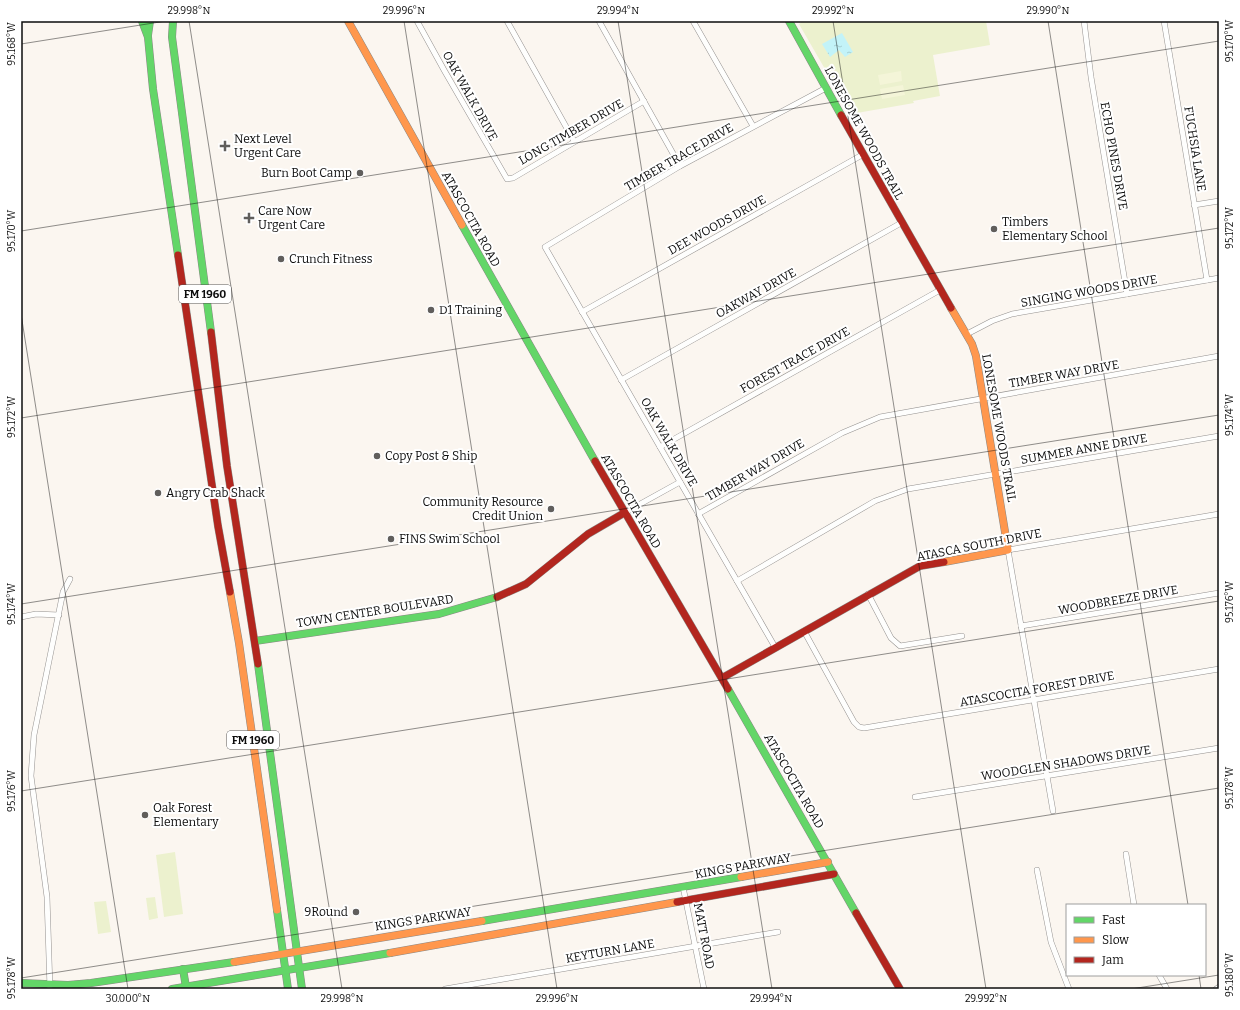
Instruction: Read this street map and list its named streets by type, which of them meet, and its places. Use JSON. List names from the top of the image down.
{
  "streets": {
    "main road": [
      "LONESOME WOODS TRAIL",
      "ATASCOCITA ROAD",
      "FM 1960",
      "ATASCA SOUTH DRIVE",
      "TOWN CENTER BOULEVARD",
      "KINGS PARKWAY"
    ],
    "street": [
      "OAK WALK DRIVE",
      "LONG TIMBER DRIVE",
      "FUCHSIA LANE",
      "ECHO PINES DRIVE",
      "TIMBER TRACE DRIVE",
      "DEE WOODS DRIVE",
      "SINGING WOODS DRIVE",
      "OAKWAY DRIVE",
      "FOREST TRACE DRIVE",
      "TIMBER WAY DRIVE",
      "SUMMER ANNE DRIVE",
      "WOODBREEZE DRIVE",
      "ATASCOCITA FOREST DRIVE",
      "WOODGLEN SHADOWS DRIVE",
      "MATT ROAD",
      "KEYTURN LANE"
    ]
  },
  "crossings": [
    ["OAK WALK DRIVE", "LONG TIMBER DRIVE"],
    ["OAK WALK DRIVE", "TIMBER TRACE DRIVE"],
    ["OAK WALK DRIVE", "DEE WOODS DRIVE"],
    ["OAK WALK DRIVE", "OAKWAY DRIVE"],
    ["OAK WALK DRIVE", "FOREST TRACE DRIVE"],
    ["OAK WALK DRIVE", "TIMBER WAY DRIVE"],
    ["OAK WALK DRIVE", "SUMMER ANNE DRIVE"],
    ["OAK WALK DRIVE", "ATASCA SOUTH DRIVE"],
    ["OAK WALK DRIVE", "TOWN CENTER BOULEVARD"],
    ["LONESOME WOODS TRAIL", "TIMBER TRACE DRIVE"],
    ["LONESOME WOODS TRAIL", "DEE WOODS DRIVE"],
    ["LONESOME WOODS TRAIL", "SINGING WOODS DRIVE"],
    ["LONESOME WOODS TRAIL", "OAKWAY DRIVE"],
    ["LONESOME WOODS TRAIL", "FOREST TRACE DRIVE"],
    ["LONESOME WOODS TRAIL", "TIMBER WAY DRIVE"],
    ["LONESOME WOODS TRAIL", "SUMMER ANNE DRIVE"],
    ["LONESOME WOODS TRAIL", "ATASCA SOUTH DRIVE"],
    ["LONESOME WOODS TRAIL", "WOODBREEZE DRIVE"],
    ["LONESOME WOODS TRAIL", "ATASCOCITA FOREST DRIVE"],
    ["LONESOME WOODS TRAIL", "WOODGLEN SHADOWS DRIVE"],
    ["FUCHSIA LANE", "SINGING WOODS DRIVE"],
    ["ECHO PINES DRIVE", "SINGING WOODS DRIVE"],
    ["ATASCOCITA ROAD", "ATASCA SOUTH DRIVE"],
    ["ATASCOCITA ROAD", "TOWN CENTER BOULEVARD"],
    ["ATASCOCITA ROAD", "KINGS PARKWAY"],
    ["FM 1960", "TOWN CENTER BOULEVARD"],
    ["FM 1960", "KINGS PARKWAY"],
    ["ATASCA SOUTH DRIVE", "ATASCOCITA FOREST DRIVE"],
    ["KINGS PARKWAY", "MATT ROAD"],
    ["MATT ROAD", "KEYTURN LANE"]
  ],
  "places": {
    "health": ["Next Level Urgent Care", "Care Now Urgent Care"],
    "other": [
      "Burn Boot Camp",
      "Timbers Elementary School",
      "Crunch Fitness",
      "D1 Training",
      "Copy Post & Ship",
      "Angry Crab Shack",
      "Community Resource Credit Union",
      "FINS Swim School",
      "Oak Forest Elementary",
      "9Round"
    ]
  },
  "legend": ["Fast", "Slow", "Jam"],
  "coordinates": [
    "29.998°N",
    "29.996°N",
    "29.994°N",
    "29.992°N",
    "29.990°N",
    "95.170°W",
    "95.168°W",
    "95.172°W",
    "95.174°W",
    "95.176°W",
    "95.178°W",
    "95.180°W",
    "30.000°N"
  ]
}
